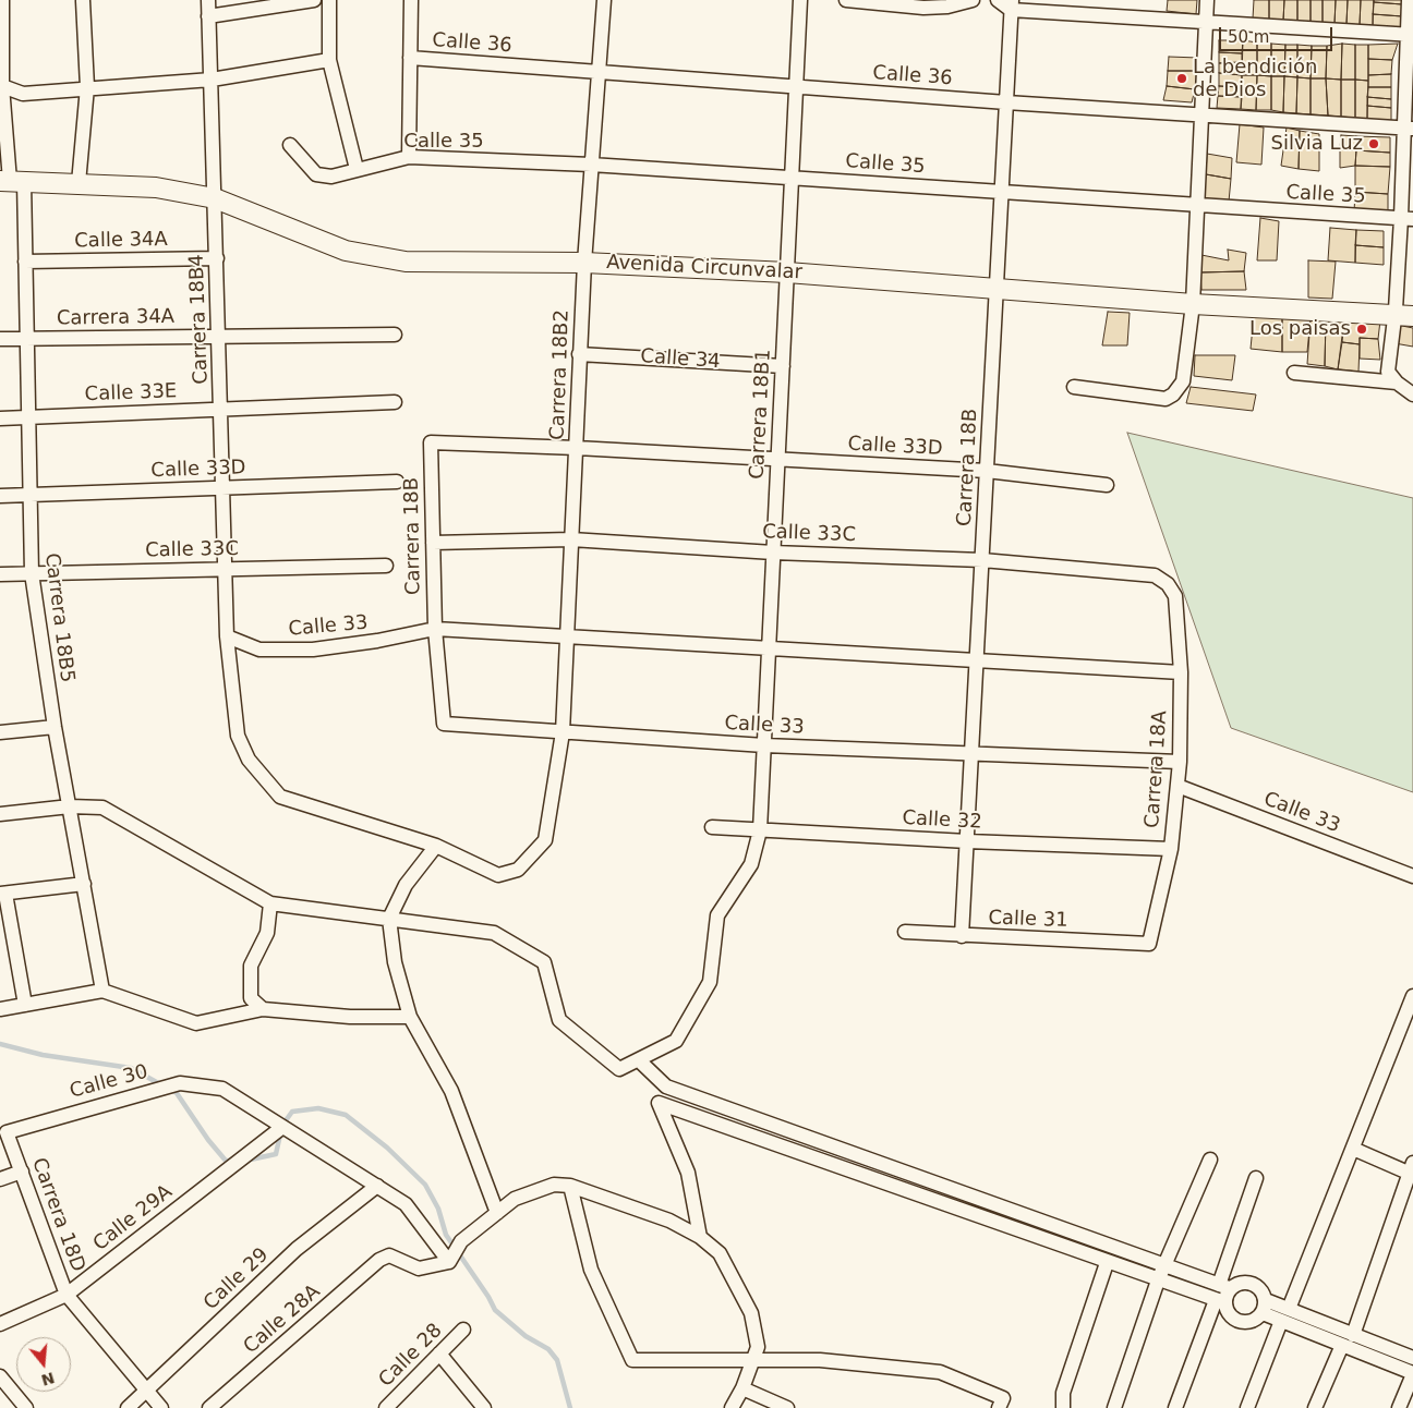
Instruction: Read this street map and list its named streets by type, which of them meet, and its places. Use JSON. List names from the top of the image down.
{
  "streets": {
    "main road": ["Avenida Circunvalar"],
    "street": [
      "Calle 36",
      "Calle 35",
      "Calle 34A",
      "Carrera 34A",
      "Carrera 18B4",
      "Calle 34",
      "Carrera 18B2",
      "Calle 33E",
      "Carrera 18B1",
      "Calle 33D",
      "Carrera 18B",
      "Calle 33C",
      "Carrera 18B5",
      "Calle 33",
      "Carrera 18A",
      "Calle 32",
      "Calle 31",
      "Calle 30",
      "Carrera 18D",
      "Calle 29A",
      "Calle 29",
      "Calle 28A",
      "Calle 28"
    ]
  },
  "crossings": [
    ["Calle 36", "Carrera 18B2"],
    ["Calle 36", "Carrera 18B1"],
    ["Calle 36", "Carrera 18B"],
    ["Calle 35", "Carrera 18B2"],
    ["Calle 35", "Carrera 18B1"],
    ["Calle 35", "Carrera 18B"],
    ["Calle 34A", "Carrera 18B4"],
    ["Calle 34A", "Carrera 18B5"],
    ["Avenida Circunvalar", "Carrera 18B4"],
    ["Avenida Circunvalar", "Carrera 18B2"],
    ["Avenida Circunvalar", "Carrera 18B1"],
    ["Avenida Circunvalar", "Carrera 18B"],
    ["Avenida Circunvalar", "Carrera 18B5"],
    ["Carrera 34A", "Carrera 18B4"],
    ["Carrera 34A", "Carrera 18B5"],
    ["Carrera 18B4", "Carrera 18B2"],
    ["Carrera 18B4", "Calle 33E"],
    ["Carrera 18B4", "Calle 33D"],
    ["Carrera 18B4", "Calle 33C"],
    ["Carrera 18B4", "Calle 33"],
    ["Calle 34", "Carrera 18B2"],
    ["Calle 34", "Carrera 18B1"],
    ["Carrera 18B2", "Carrera 18B"],
    ["Carrera 18B2", "Calle 33C"],
    ["Carrera 18B2", "Calle 33"],
    ["Calle 33E", "Carrera 18B5"],
    ["Carrera 18B1", "Calle 33D"],
    ["Carrera 18B1", "Calle 33C"],
    ["Carrera 18B1", "Calle 33"],
    ["Carrera 18B1", "Calle 32"],
    ["Calle 33D", "Carrera 18B"],
    ["Calle 33D", "Carrera 18B5"],
    ["Carrera 18B", "Calle 33C"],
    ["Carrera 18B", "Calle 33"],
    ["Carrera 18B", "Calle 32"],
    ["Carrera 18B", "Calle 31"],
    ["Calle 33C", "Carrera 18B5"],
    ["Calle 33C", "Carrera 18A"],
    ["Calle 33", "Carrera 18A"],
    ["Carrera 18A", "Calle 32"],
    ["Carrera 18A", "Calle 31"],
    ["Calle 30", "Carrera 18D"],
    ["Calle 30", "Calle 29A"],
    ["Carrera 18D", "Calle 29A"],
    ["Carrera 18D", "Calle 29"]
  ],
  "places": ["La bendición de Dios", "Silvia Luz", "Los paisas"],
  "scale_bar": "50 m",
  "north": "bottom"
}
